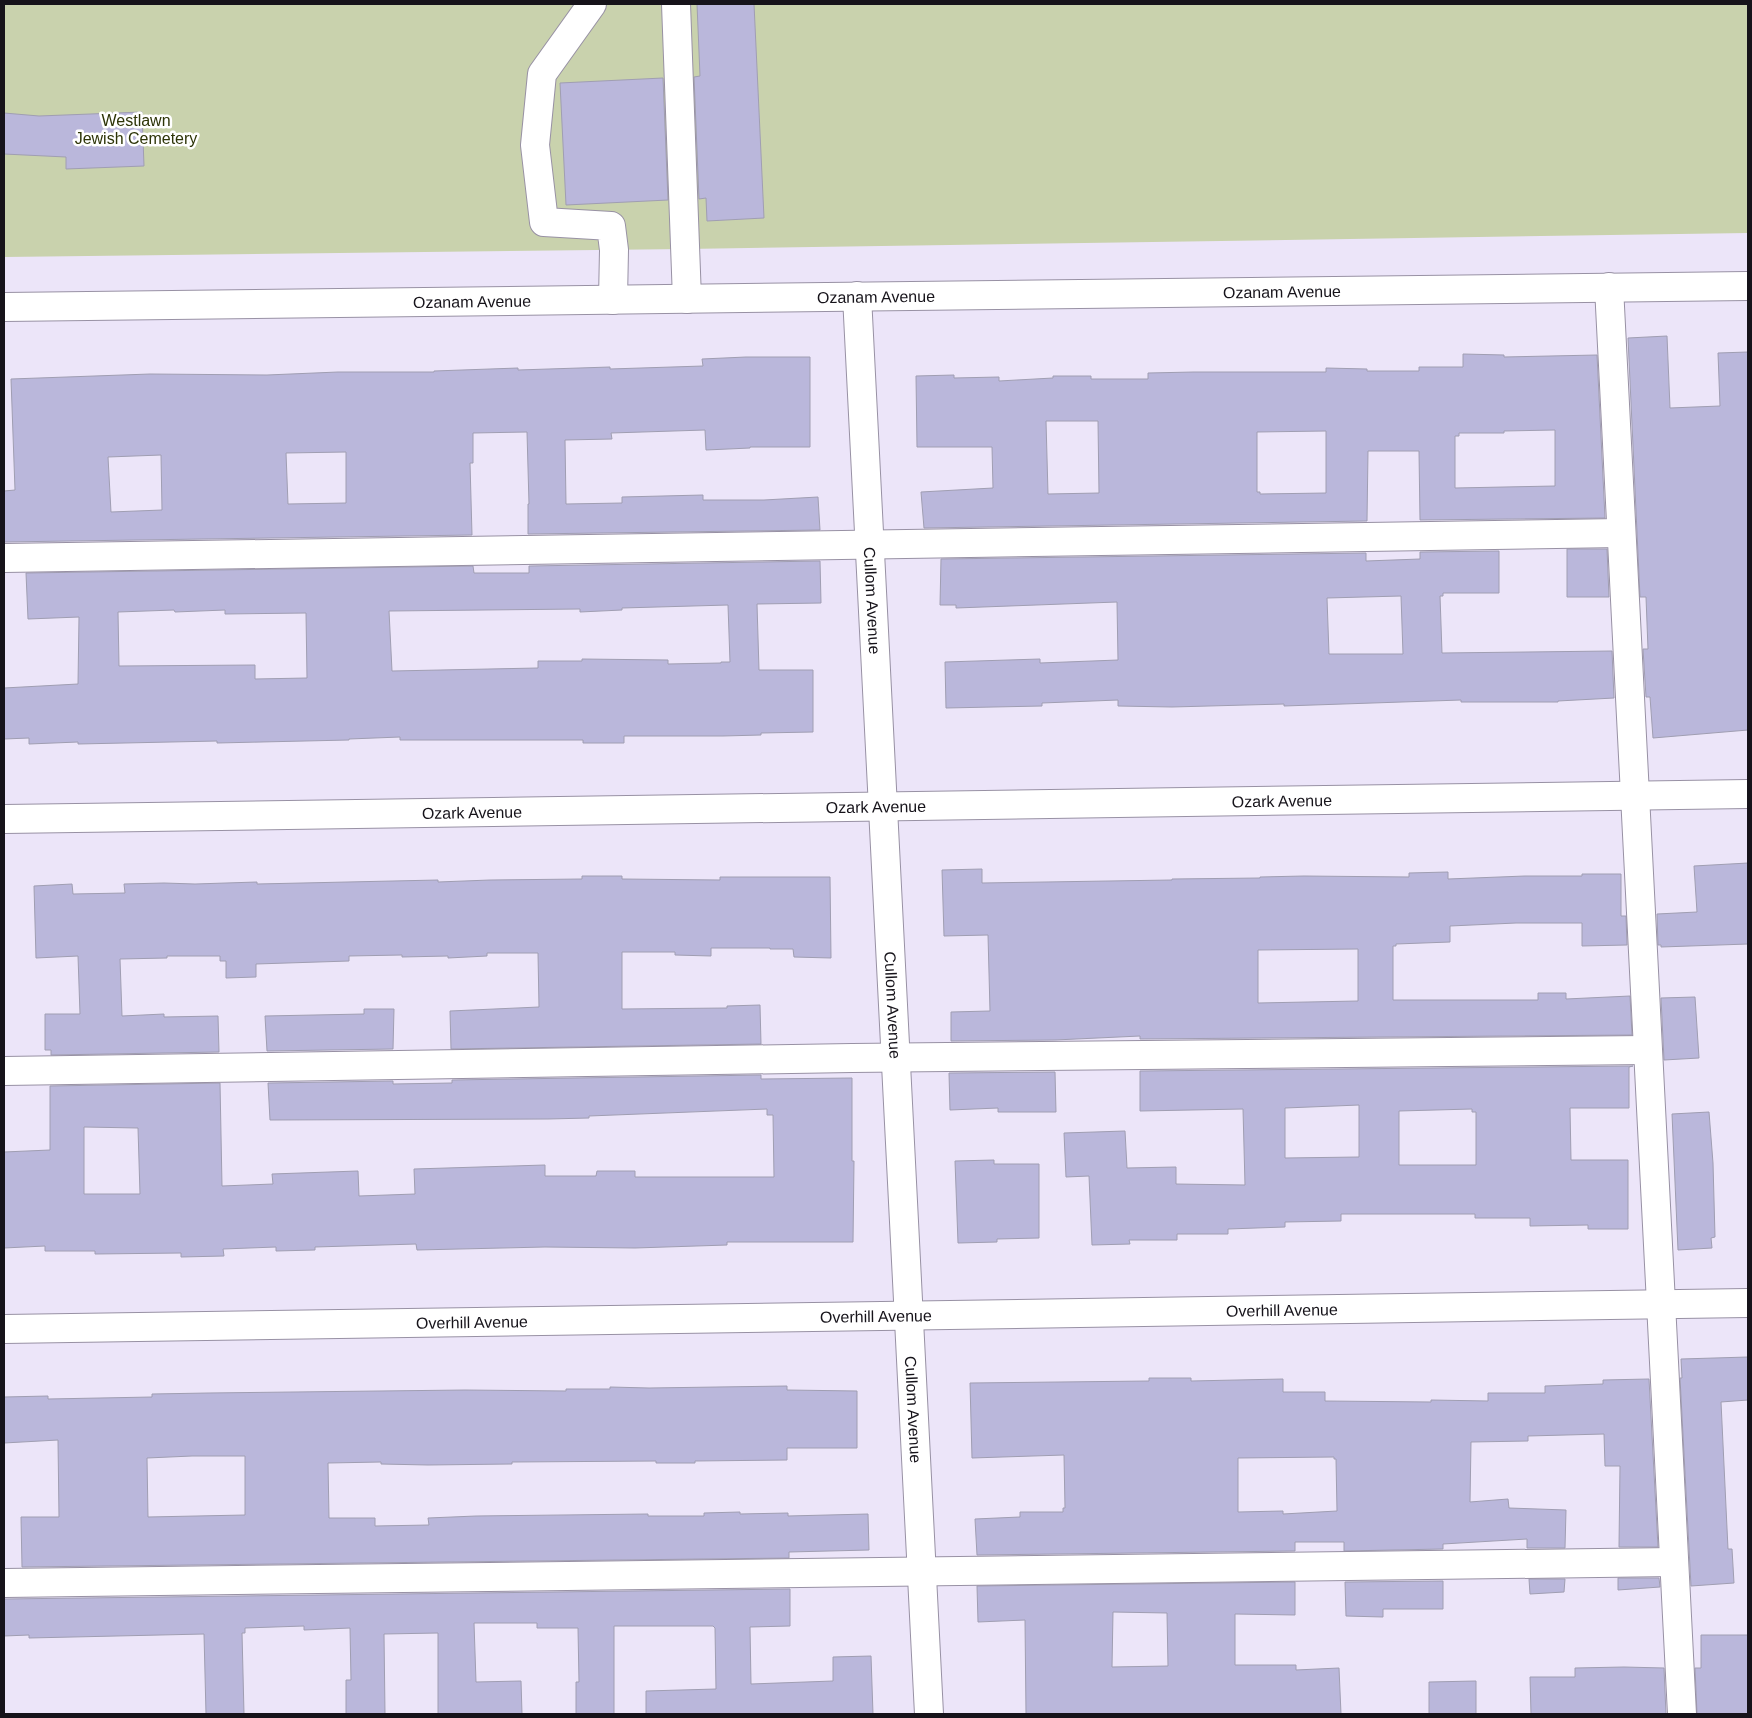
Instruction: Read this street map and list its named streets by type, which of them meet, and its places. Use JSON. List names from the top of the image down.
{
  "streets": {
    "street": [
      "Ozanam Avenue",
      "Cullom Avenue",
      "Ozark Avenue",
      "Overhill Avenue"
    ]
  },
  "crossings": [
    ["Ozanam Avenue", "Cullom Avenue"],
    ["Cullom Avenue", "Ozark Avenue"],
    ["Cullom Avenue", "Overhill Avenue"]
  ],
  "parks": ["Westlawn Jewish Cemetery"]
}
